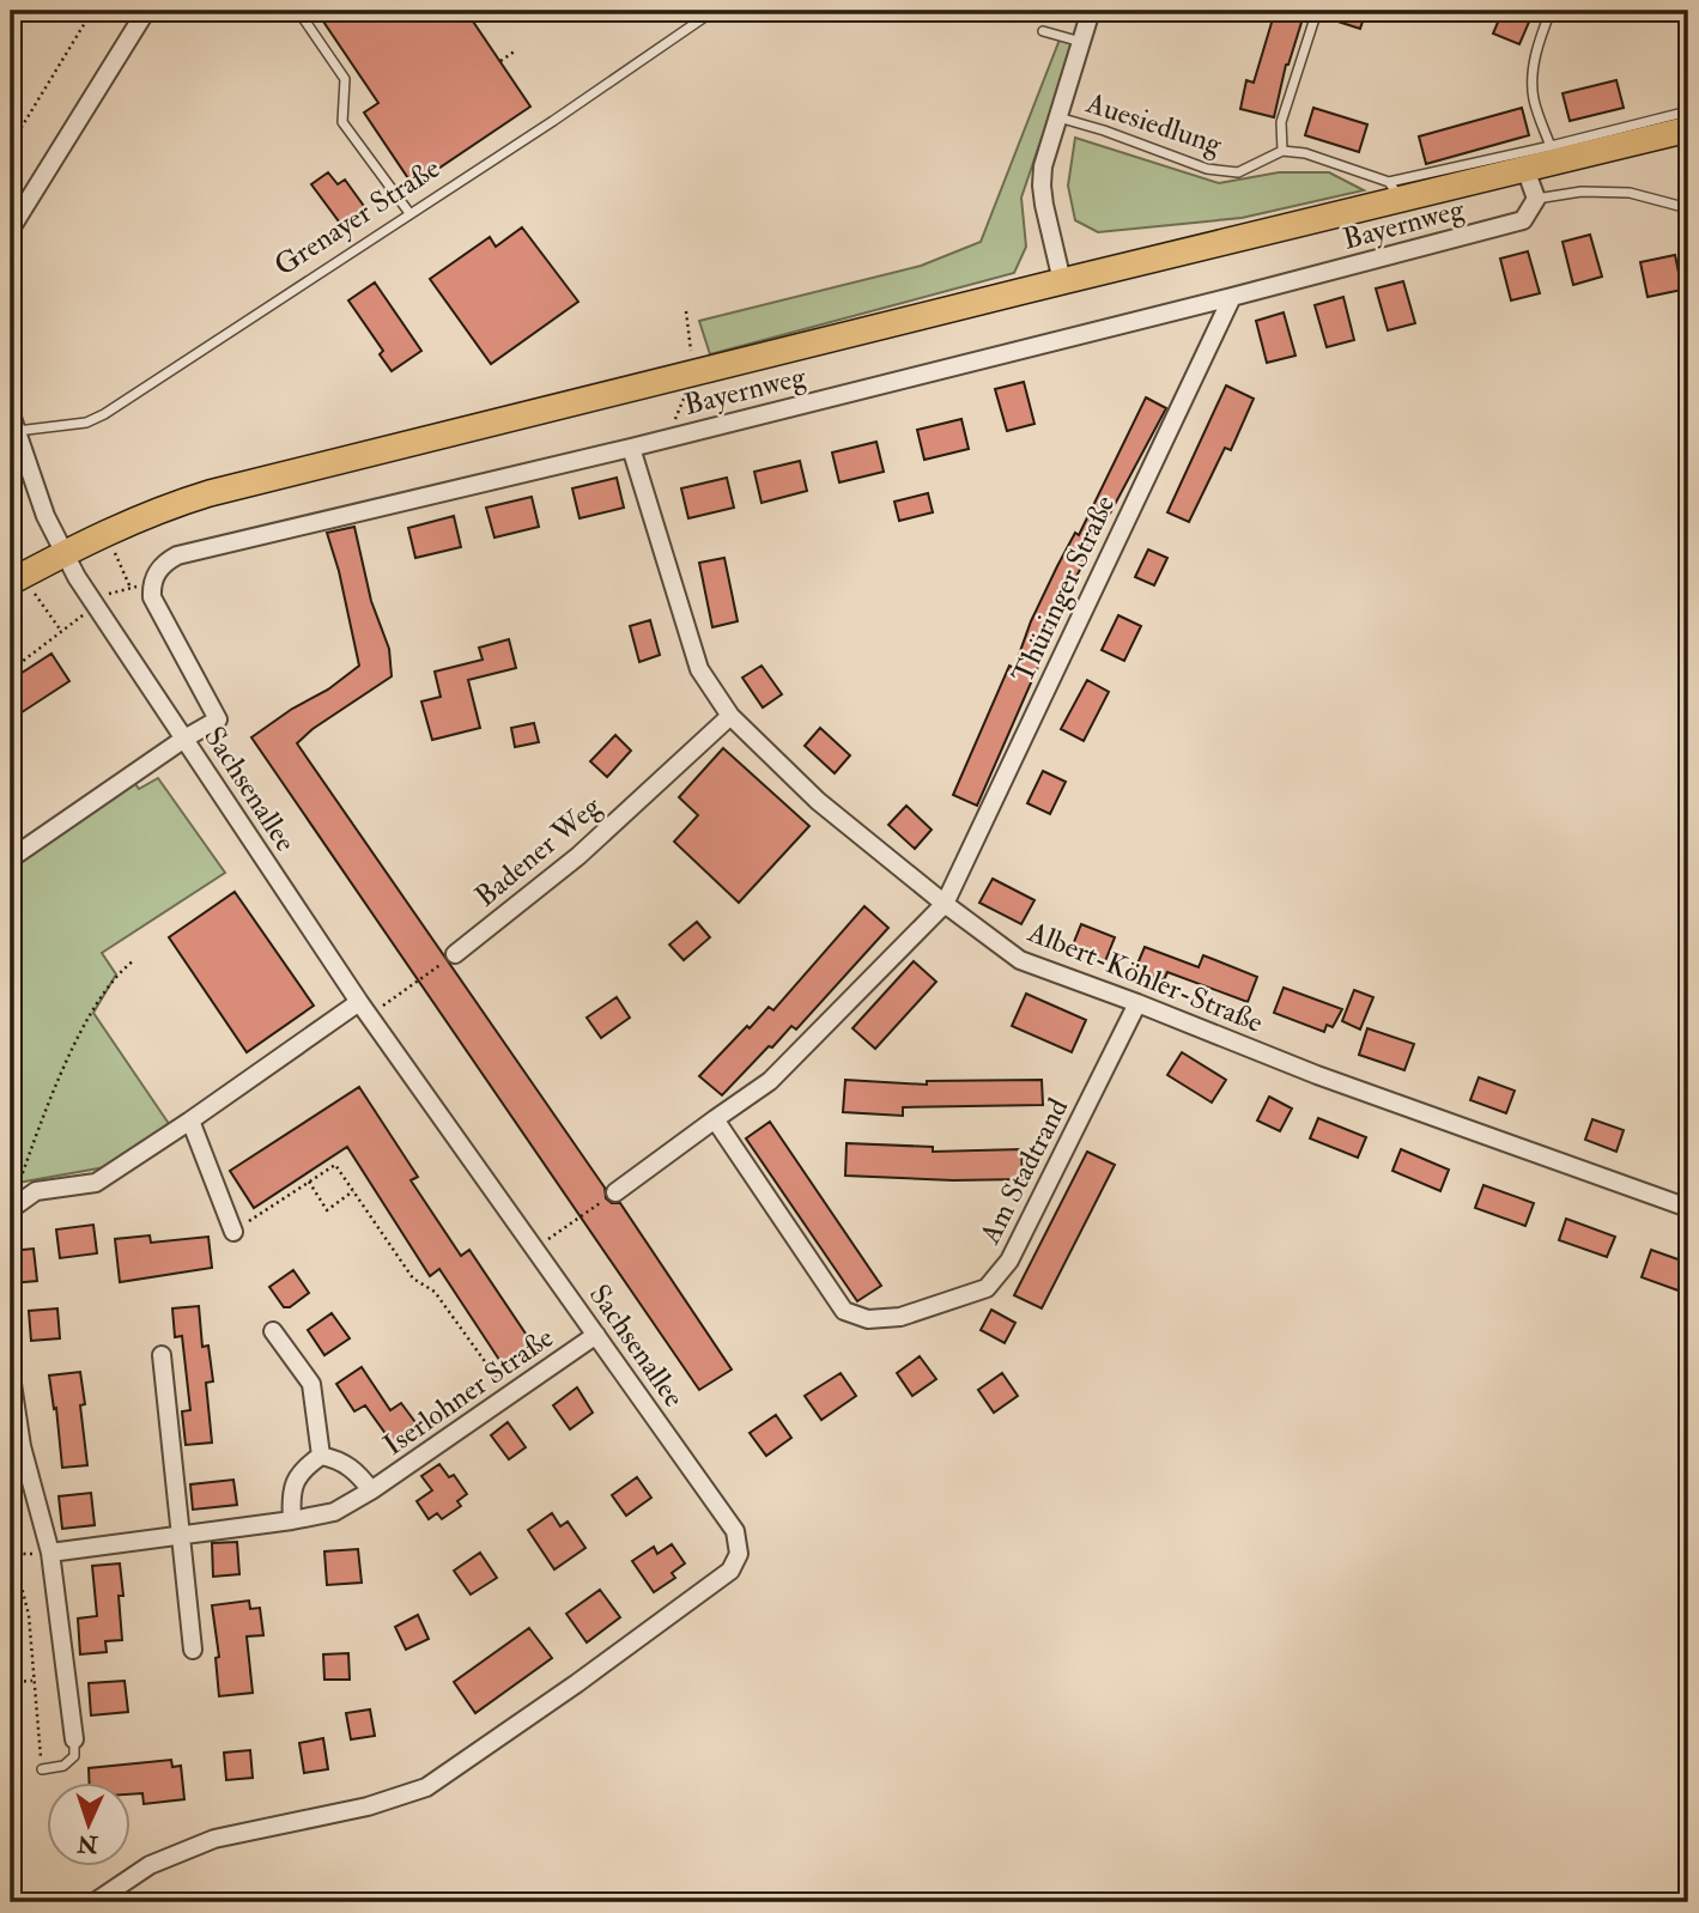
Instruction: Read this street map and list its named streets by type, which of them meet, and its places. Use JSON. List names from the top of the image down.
{
  "streets": {
    "street": [
      "Grenayer Straße",
      "Bayernweg",
      "Thüringer Straße",
      "Sachsenallee",
      "Badener Weg",
      "Albert-Köhler-Straße",
      "Am Stadtrand",
      "Iserlohner Straße"
    ],
    "lane": ["Auesiedlung"]
  },
  "crossings": [
    ["Grenayer Straße", "Sachsenallee"],
    ["Bayernweg", "Thüringer Straße"],
    ["Bayernweg", "Albert-Köhler-Straße"],
    ["Thüringer Straße", "Albert-Köhler-Straße"],
    ["Sachsenallee", "Iserlohner Straße"],
    ["Badener Weg", "Albert-Köhler-Straße"],
    ["Albert-Köhler-Straße", "Am Stadtrand"]
  ],
  "north": "bottom"
}
